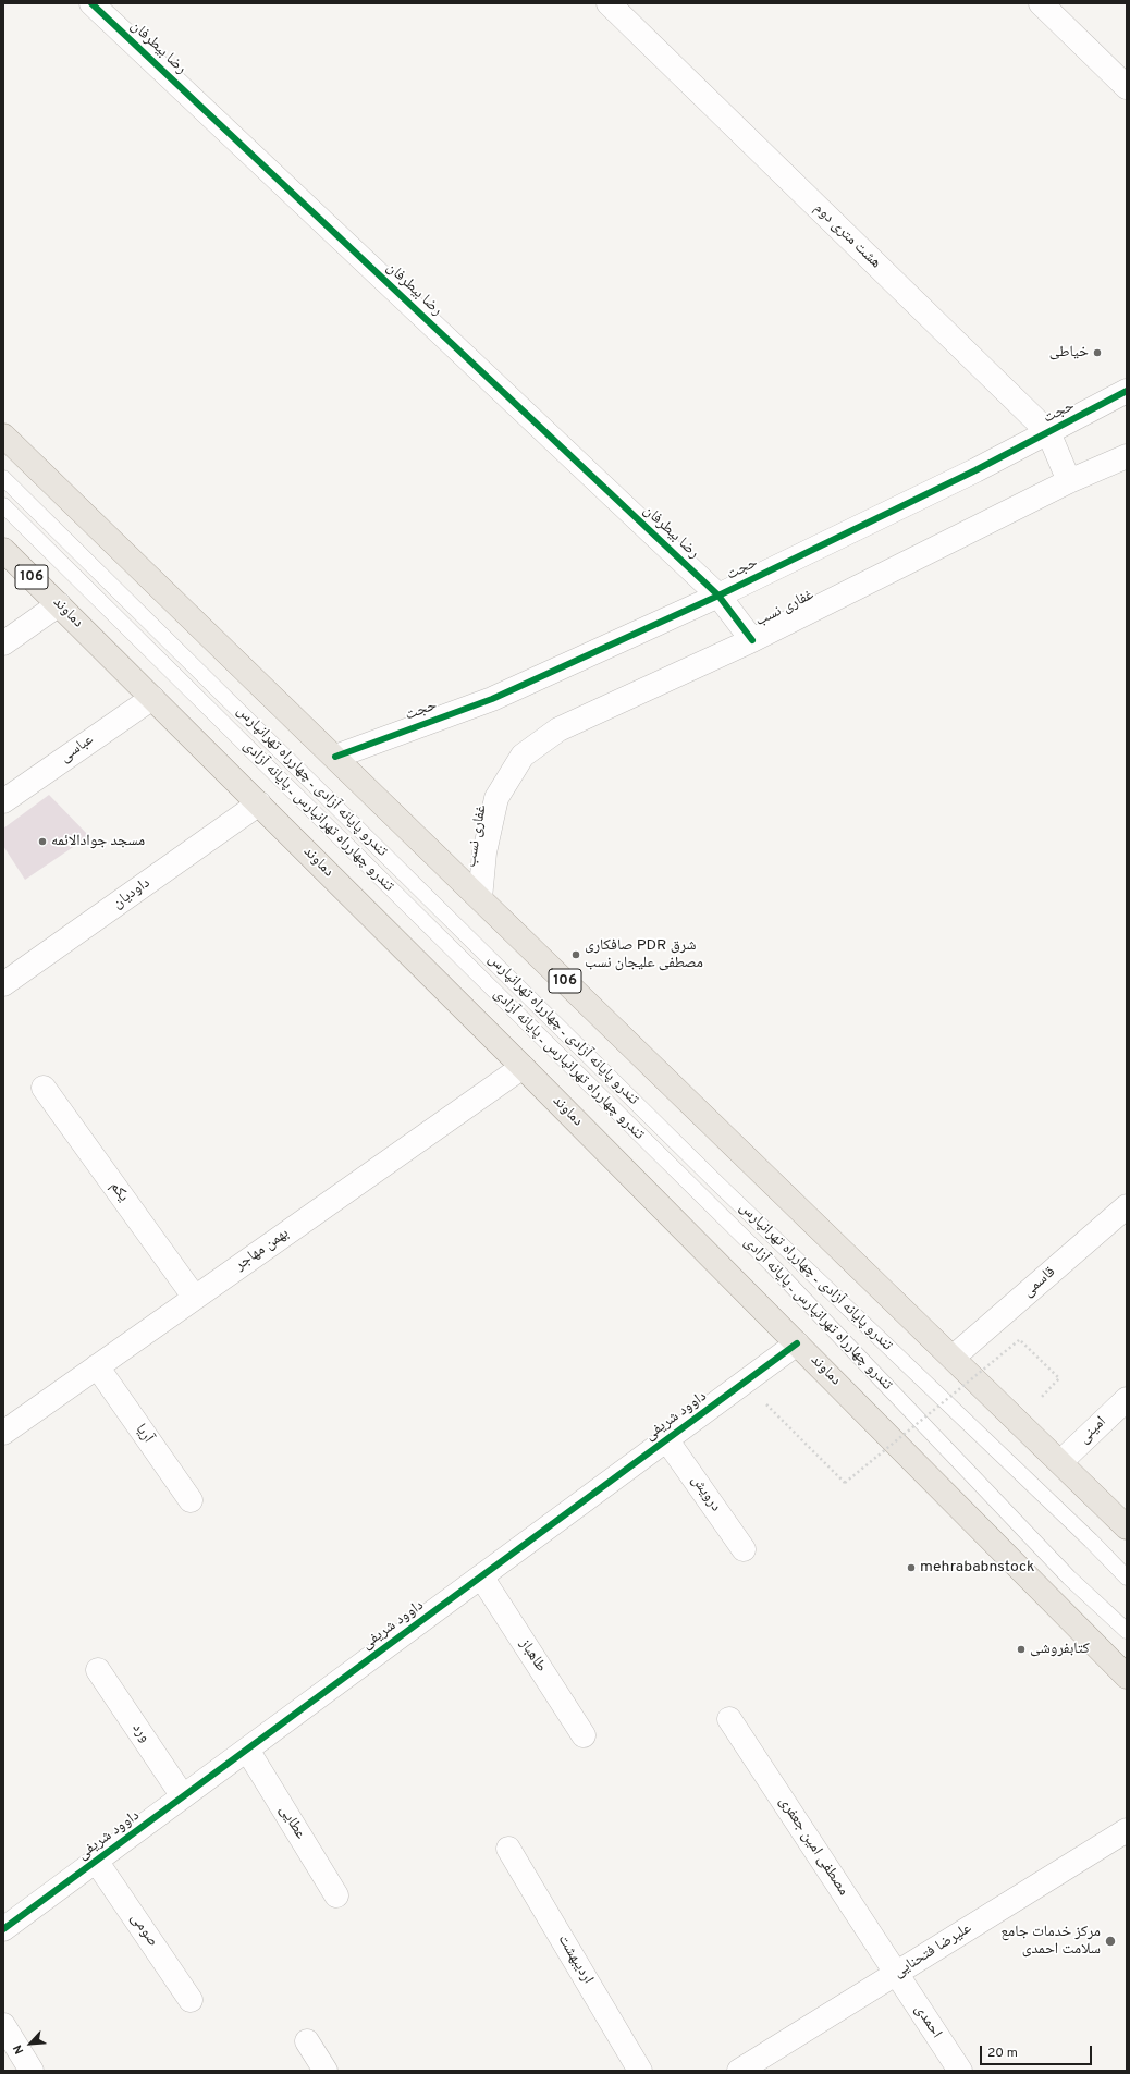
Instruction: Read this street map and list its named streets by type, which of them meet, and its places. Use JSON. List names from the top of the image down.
{
  "streets": {
    "main road": ["106", "دماوند"],
    "street": [
      "رضا بیطرفان",
      "هشت متری دوم",
      "حجت",
      "غفاری نسب",
      "عباسی",
      "داودیان",
      "یکم",
      "بهمن مهاجر",
      "قاسمی",
      "داوود شریفی",
      "امینی",
      "آریا",
      "درویش",
      "طاهباز",
      "ورد",
      "عطایی",
      "مصطفی امین جعفری",
      "صومی",
      "علیرضا فتحنایی",
      "اردیبهشت",
      "احمدی"
    ],
    "lane": ["تندرو پایانه آزادی ـ چهارراه تهرانپارس", "تندرو چهارراه تهرانپارس ـ پایانه آزادی"]
  },
  "crossings": [
    ["رضا بیطرفان", "حجت"],
    ["رضا بیطرفان", "غفاری نسب"],
    ["هشت متری دوم", "حجت"],
    ["هشت متری دوم", "غفاری نسب"],
    ["حجت", "106"],
    ["106", "غفاری نسب"],
    ["106", "قاسمی"],
    ["106", "امینی"],
    ["دماوند", "عباسی"],
    ["دماوند", "داودیان"],
    ["دماوند", "بهمن مهاجر"],
    ["دماوند", "داوود شریفی"],
    ["یکم", "بهمن مهاجر"],
    ["بهمن مهاجر", "آریا"],
    ["داوود شریفی", "درویش"],
    ["داوود شریفی", "طاهباز"],
    ["داوود شریفی", "ورد"],
    ["داوود شریفی", "عطایی"],
    ["داوود شریفی", "صومی"],
    ["مصطفی امین جعفری", "علیرضا فتحنایی"],
    ["مصطفی امین جعفری", "احمدی"],
    ["علیرضا فتحنایی", "احمدی"]
  ],
  "places": [
    "خیاطی",
    "مسجد جوادالائمه",
    "صافکاری PDR شرق مصطفی علیجان نسب",
    "mehrababnstock",
    "کتابفروشی",
    "مرکز خدمات جامع سلامت احمدی"
  ],
  "scale_bar": "20 m",
  "north": "bottom left"
}
